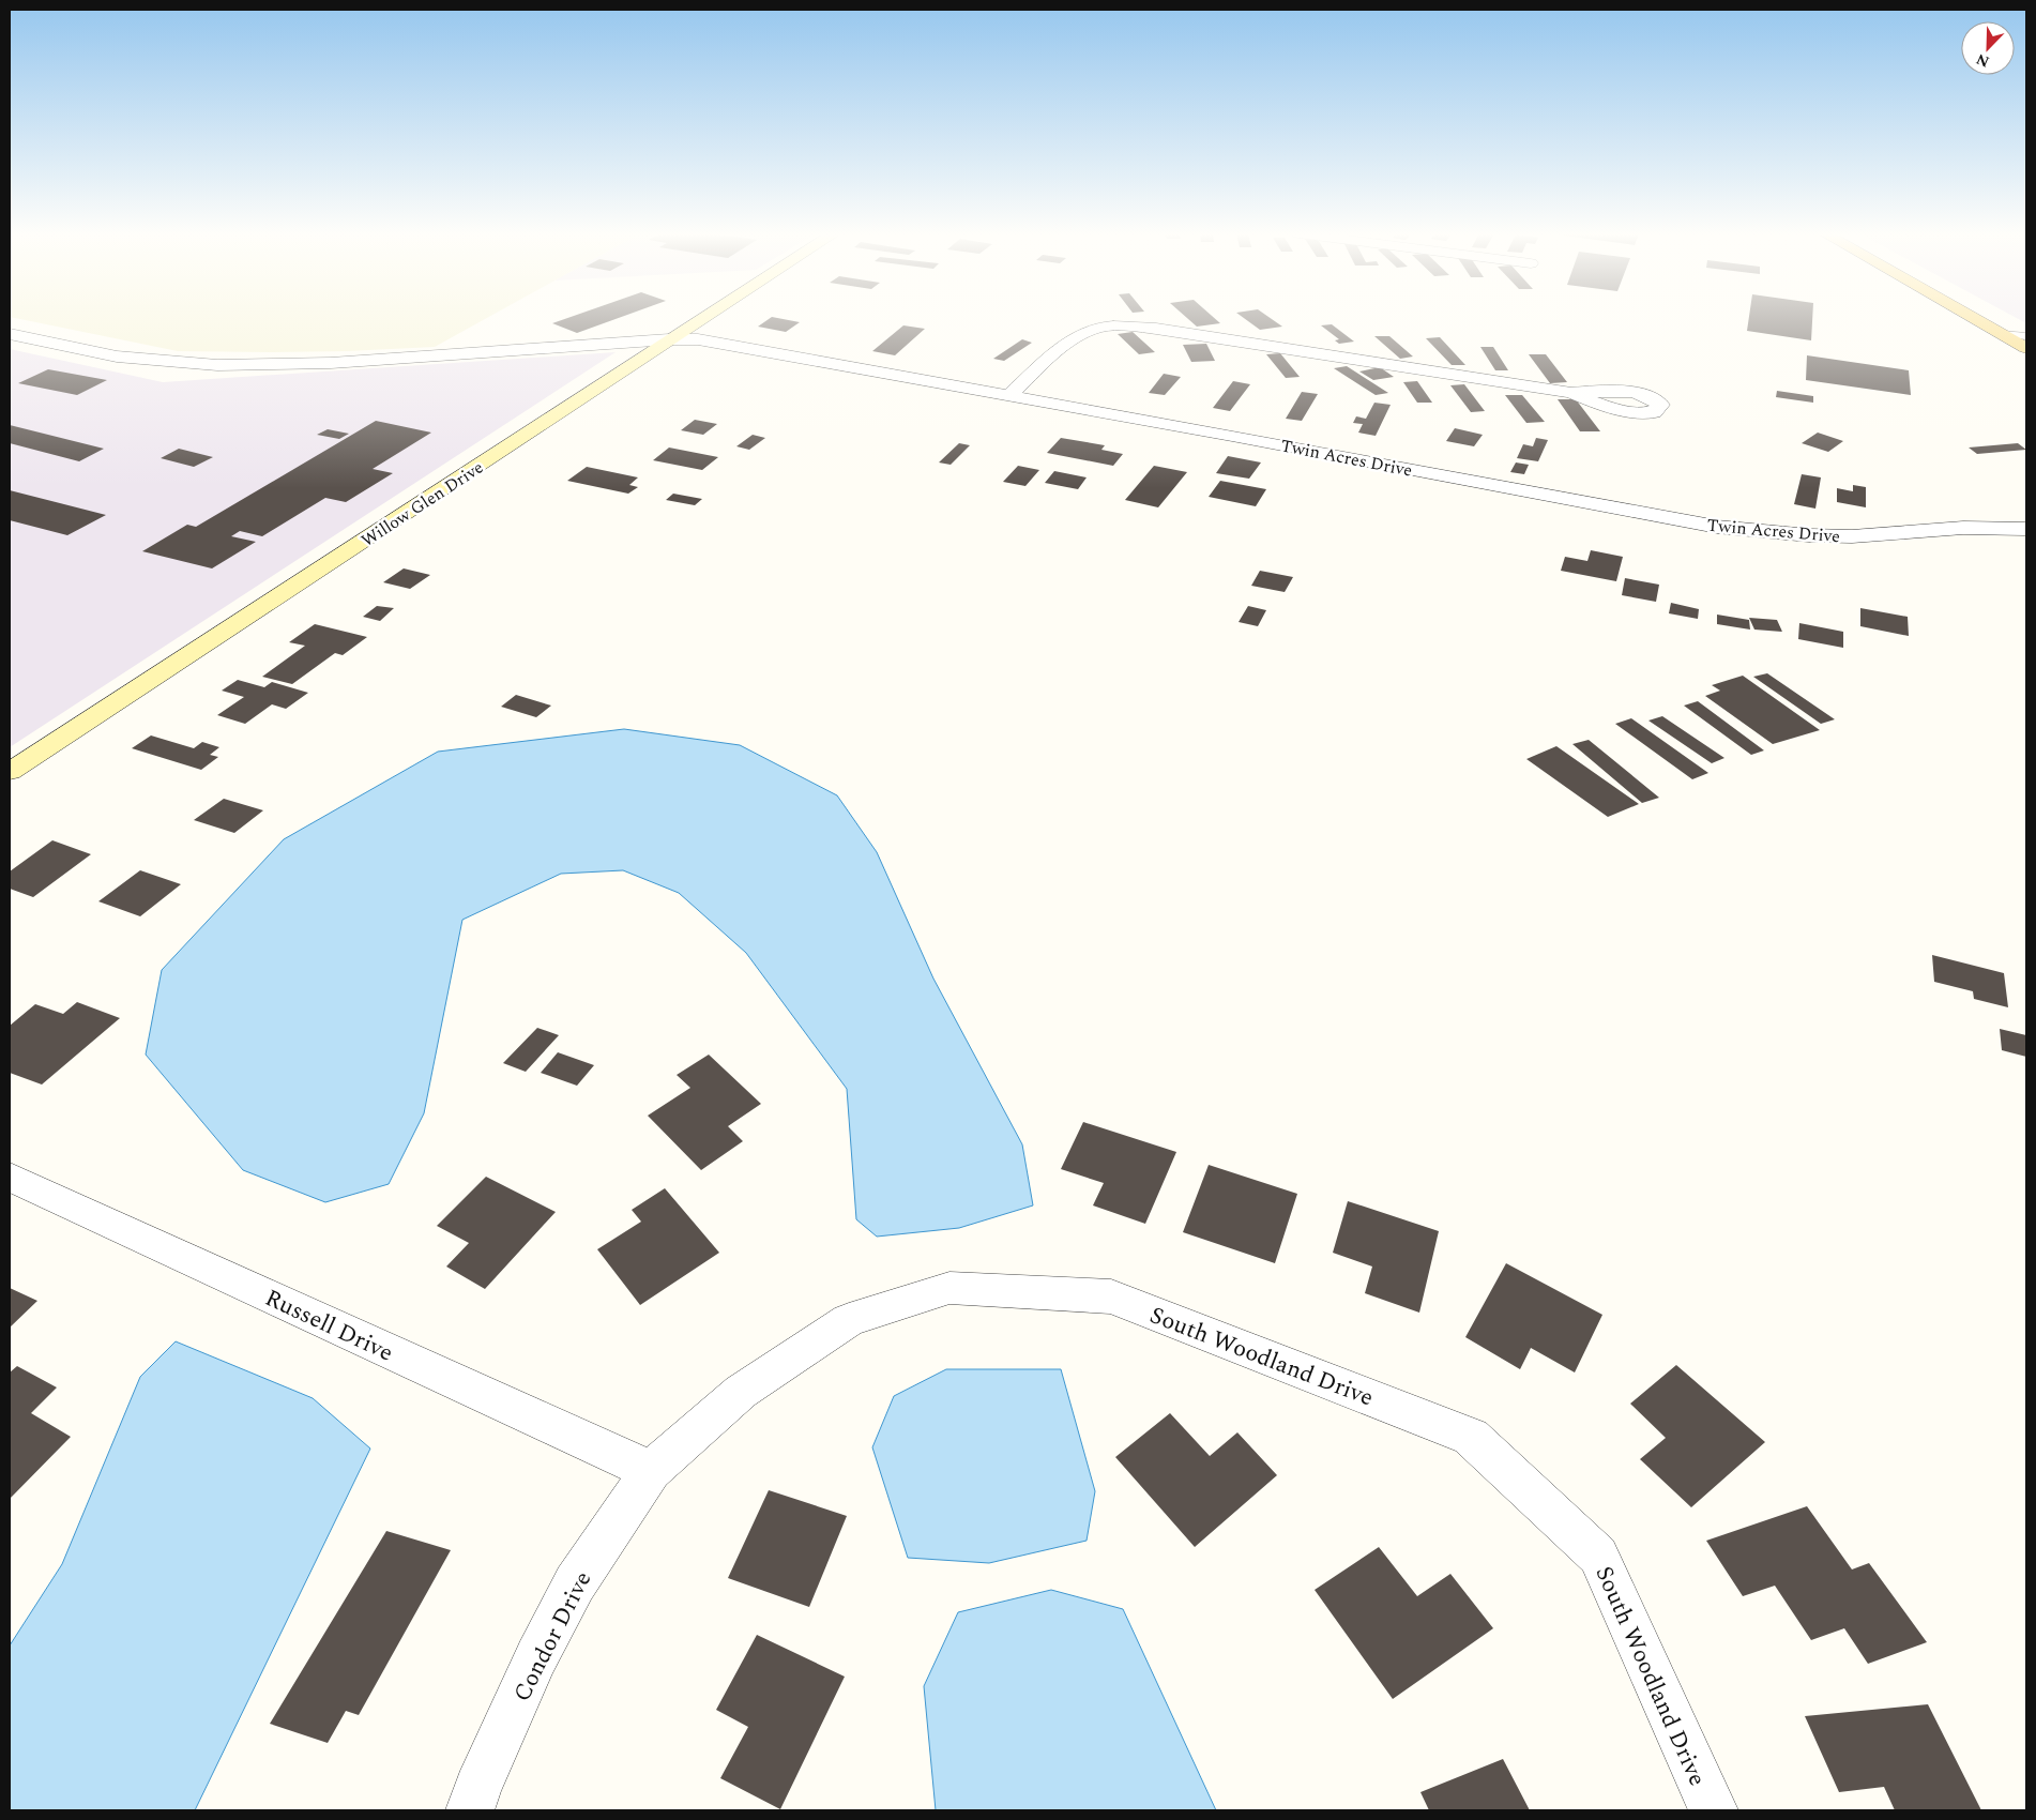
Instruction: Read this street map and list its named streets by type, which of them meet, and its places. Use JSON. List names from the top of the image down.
{
  "streets": {
    "main road": ["Willow Glen Drive"],
    "street": [
      "Twin Acres Drive",
      "Russell Drive",
      "South Woodland Drive",
      "Condor Drive"
    ]
  },
  "crossings": [
    ["Twin Acres Drive", "Willow Glen Drive"],
    ["Russell Drive", "South Woodland Drive"],
    ["Russell Drive", "Condor Drive"],
    ["South Woodland Drive", "Condor Drive"]
  ],
  "north": "bottom left"
}
